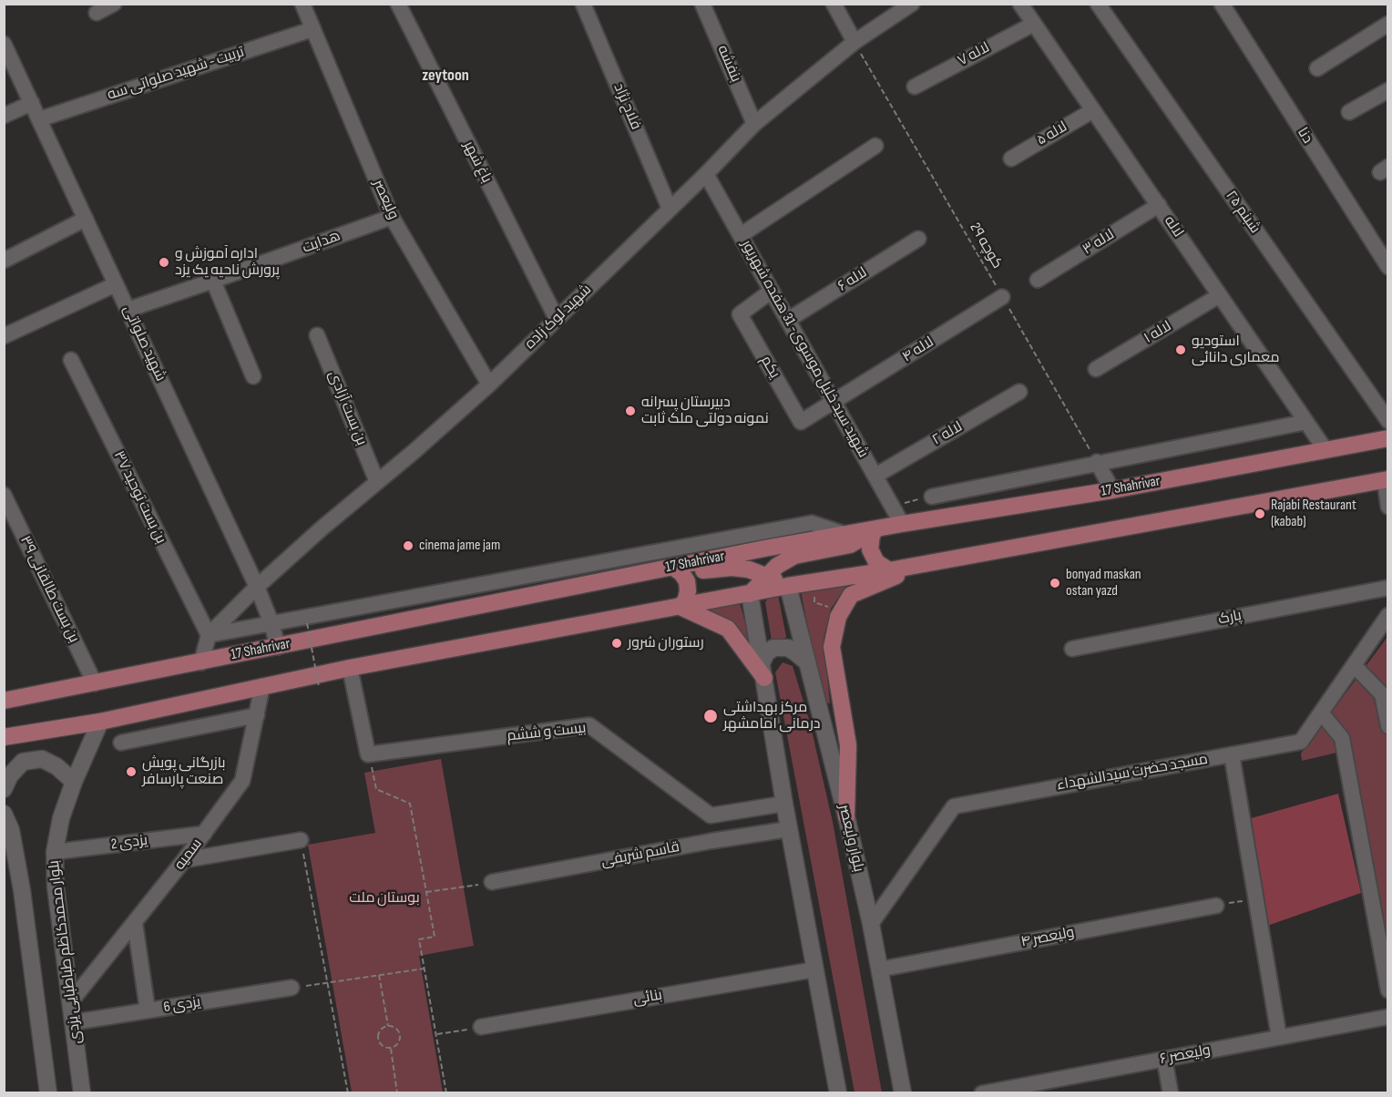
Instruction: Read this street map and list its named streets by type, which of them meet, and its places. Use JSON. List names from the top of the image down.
{
  "streets": {
    "main road": ["17 Shahrivar", "بلوار ولیعصر", "بلوار محمدکاظم طباطبایی یزدی"],
    "street": [
      "لاله ۷",
      "بنفشه",
      "تربیت - شهید صلواتی سه",
      "فلاح نژاد",
      "لاله ۵",
      "دنا",
      "باغ شهر",
      "ولیعصر",
      "شبنم ۲۵",
      "لاله",
      "هدایت",
      "لاله ۳",
      "لاله ۶",
      "شهید لوک زاده",
      "لاله ۱",
      "شهید صلواتی",
      "شهید سید خلیل موسوی- 31 هفده شهریور",
      "لاله ۴",
      "یکم",
      "بن بست آزادی",
      "لاله ۲",
      "بن بست توحید ۳۷",
      "بن‌ بست طالقانی ۳۹",
      "پارک",
      "بیست و ششم",
      "مسجد حضرت سیدالشهداء",
      "یزدی 2",
      "سمیه",
      "قاسم شریفی",
      "ولیعصر ۴",
      "بنائی",
      "یزدی 6",
      "ولیعصر ۶"
    ],
    "path": ["کوچه 2۹"]
  },
  "crossings": [
    ["لاله ۷", "لاله"],
    ["بنفشه", "شهید لوک زاده"],
    ["تربیت - شهید صلواتی سه", "ولیعصر"],
    ["تربیت - شهید صلواتی سه", "شهید صلواتی"],
    ["فلاح نژاد", "شهید لوک زاده"],
    ["لاله ۵", "لاله"],
    ["باغ شهر", "شهید لوک زاده"],
    ["ولیعصر", "هدایت"],
    ["ولیعصر", "شهید لوک زاده"],
    ["لاله", "لاله ۳"],
    ["لاله", "لاله ۱"],
    ["لاله", "17 Shahrivar"],
    ["هدایت", "شهید صلواتی"],
    ["کوچه 2۹", "شهید لوک زاده"],
    ["کوچه 2۹", "لاله ۴"],
    ["لاله ۶", "شهید سید خلیل موسوی- 31 هفده شهریور"],
    ["شهید لوک زاده", "شهید صلواتی"],
    ["شهید لوک زاده", "شهید سید خلیل موسوی- 31 هفده شهریور"],
    ["شهید لوک زاده", "بن بست آزادی"],
    ["شهید لوک زاده", "بن بست توحید ۳۷"],
    ["شهید صلواتی", "17 Shahrivar"],
    ["شهید سید خلیل موسوی- 31 هفده شهریور", "لاله ۴"],
    ["شهید سید خلیل موسوی- 31 هفده شهریور", "یکم"],
    ["شهید سید خلیل موسوی- 31 هفده شهریور", "لاله ۲"],
    ["شهید سید خلیل موسوی- 31 هفده شهریور", "17 Shahrivar"],
    ["لاله ۴", "یکم"],
    ["17 Shahrivar", "بن‌ بست طالقانی ۳۹"],
    ["مسجد حضرت سیدالشهداء", "بلوار ولیعصر"],
    ["بلوار ولیعصر", "ولیعصر ۴"],
    ["یزدی 2", "سمیه"],
    ["یزدی 2", "بلوار محمدکاظم طباطبایی یزدی"],
    ["سمیه", "بلوار محمدکاظم طباطبایی یزدی"],
    ["بلوار محمدکاظم طباطبایی یزدی", "یزدی 6"]
  ],
  "districts": ["zeytoon"],
  "parks": ["بوستان ملت"],
  "places": [
    "اداره آموزش و پرورش ناحیه یک یزد",
    "استودیو معماری دانائی",
    "دبیرستان پسرانه نمونه دولتی ملک ثابت",
    "Rajabi Restaurant (kabab)",
    "cinema jame jam",
    "bonyad maskan ostan yazd",
    "رستوران سُرور",
    "مرکز بهداشتی درمانی امامشهر",
    "بازرگانی پویش صنعت پارسافر"
  ]
}
